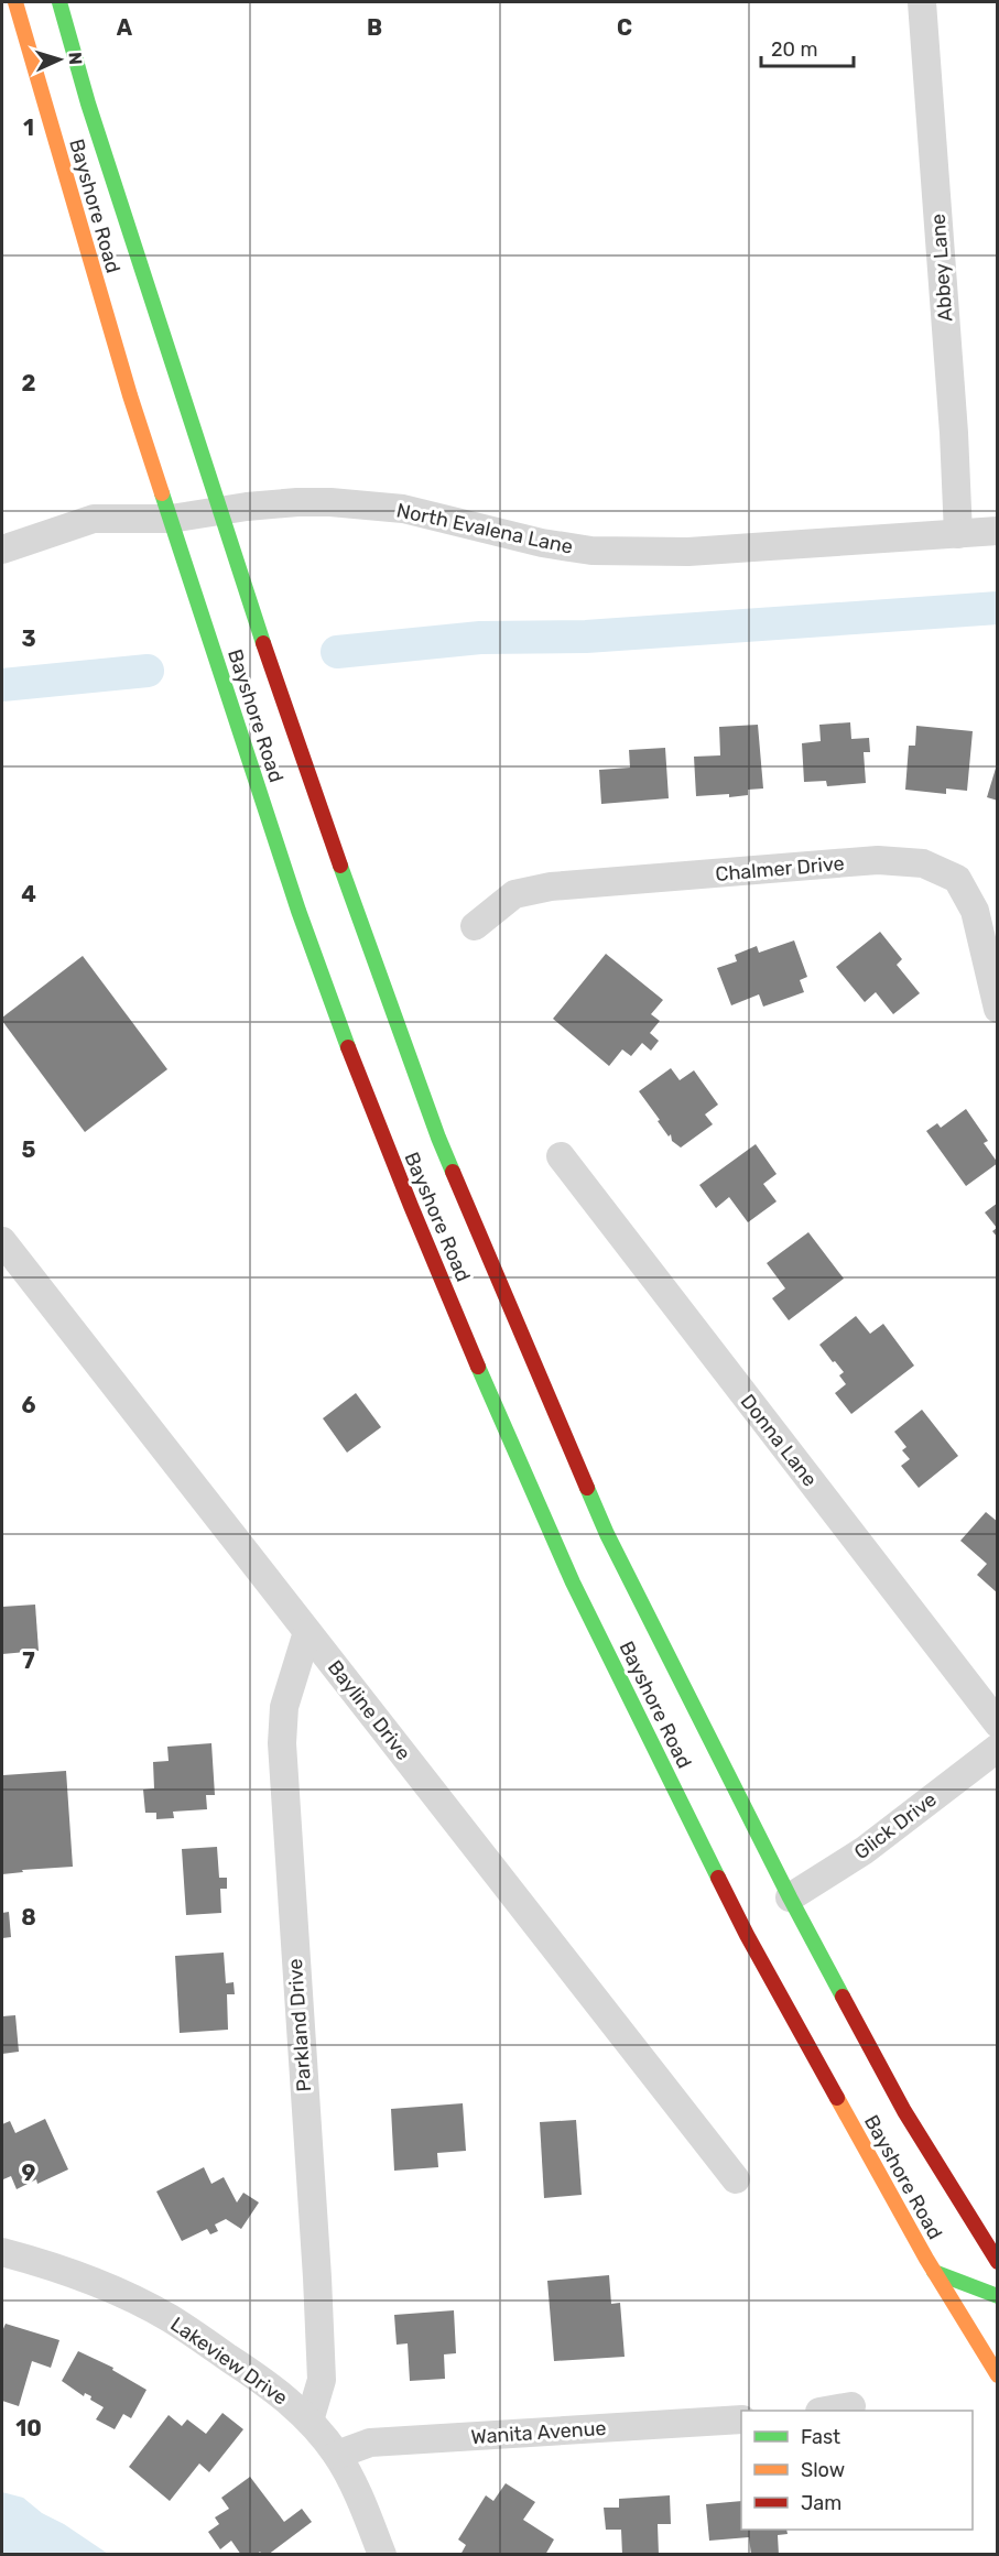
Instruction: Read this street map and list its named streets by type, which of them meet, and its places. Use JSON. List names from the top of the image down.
{
  "streets": {
    "main road": ["Bayshore Road"],
    "street": [
      "Abbey Lane",
      "North Evalena Lane",
      "Chalmer Drive",
      "Donna Lane",
      "Bayline Drive",
      "Glick Drive",
      "Parkland Drive",
      "Lakeview Drive",
      "Wanita Avenue"
    ]
  },
  "crossings": [
    ["Bayshore Road", "North Evalena Lane"],
    ["Bayshore Road", "Glick Drive"],
    ["Abbey Lane", "North Evalena Lane"],
    ["Bayline Drive", "Parkland Drive"],
    ["Parkland Drive", "Lakeview Drive"],
    ["Lakeview Drive", "Wanita Avenue"]
  ],
  "legend": ["Fast", "Slow", "Jam"],
  "scale_bar": "20 m",
  "north": "right",
  "grid": {
    "columns": ["A", "B", "C"],
    "rows": [
      "1",
      "2",
      "3",
      "4",
      "5",
      "6",
      "7",
      "8",
      "9",
      "10"
    ]
  }
}
